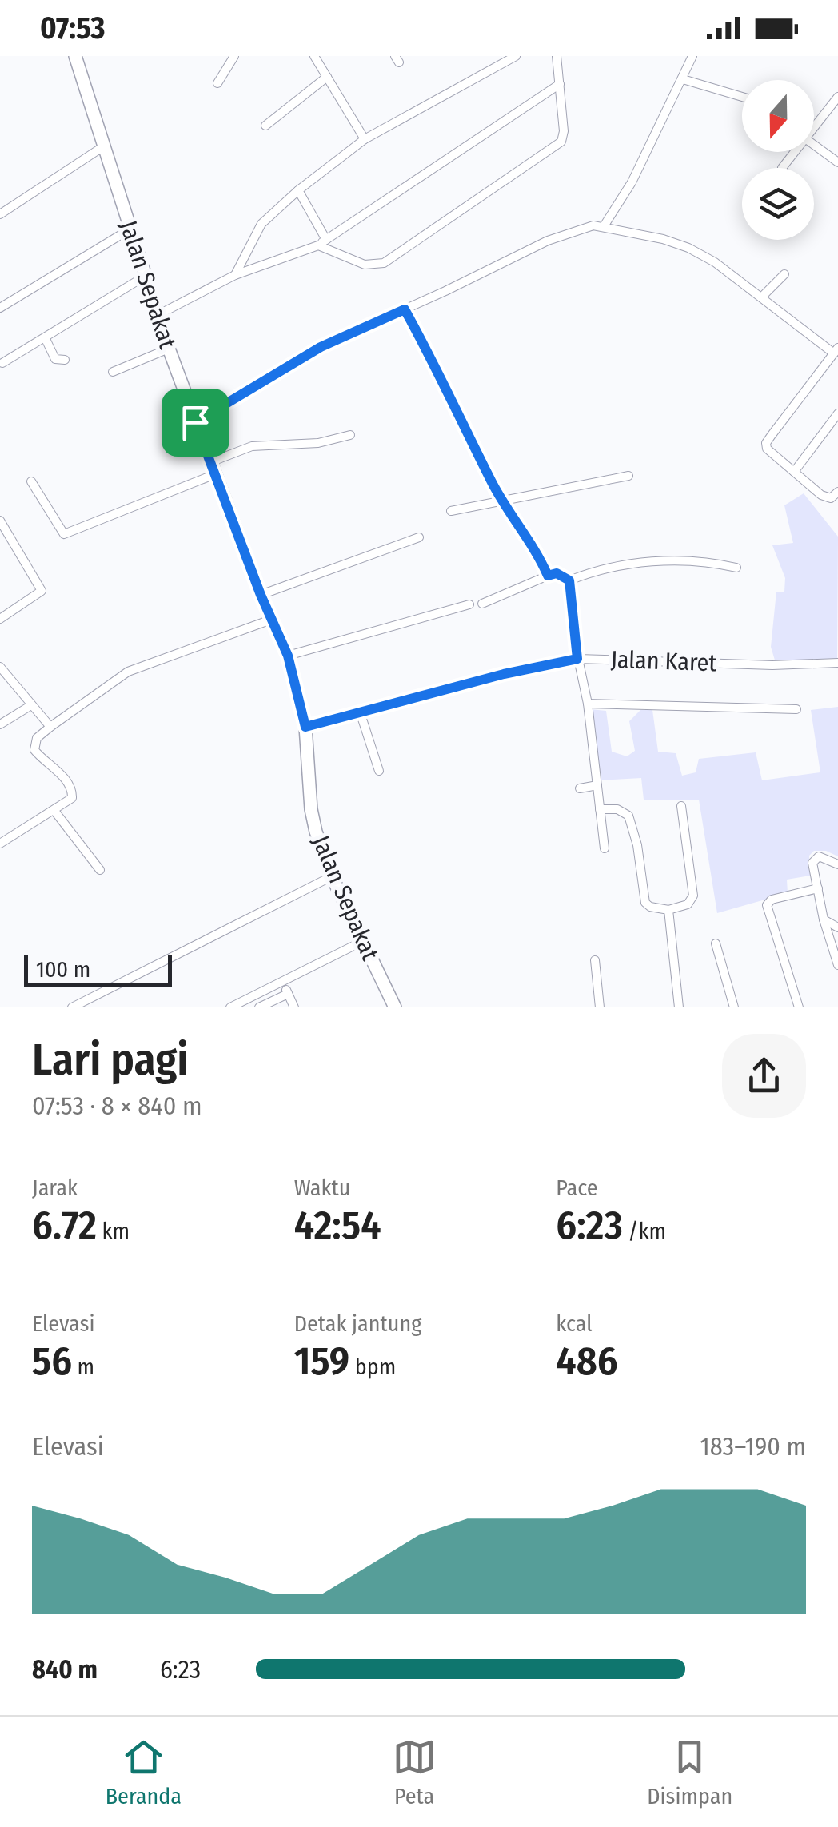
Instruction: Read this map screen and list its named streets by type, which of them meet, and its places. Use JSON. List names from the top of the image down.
{
  "streets": {
    "main road": ["Jalan Sepakat"],
    "street": ["Jalan Karet"]
  },
  "crossings": [
    ["Jalan Sepakat", "Jalan Karet"]
  ],
  "scale_bar": "100 m",
  "north": "bottom",
  "page": {
    "status": "07:53",
    "scale": "100 m",
    "heading": ["Lari pagi", "07:53 · 8 × 840 m"],
    "stats": [
      ["Jarak", "6.72 km"],
      ["Waktu", "42:54"],
      ["Pace", "6:23 /km"],
      ["Elevasi", "56 m"],
      ["Detak jantung", "159 bpm"],
      ["kcal", "486"]
    ],
    "chart": ["Elevasi", "183–190 m"],
    "list": [
      {
        "name": "840 m",
        "note": "6:23"
      }
    ],
    "tabs": ["Beranda", "Peta", "Disimpan"]
  }
}
